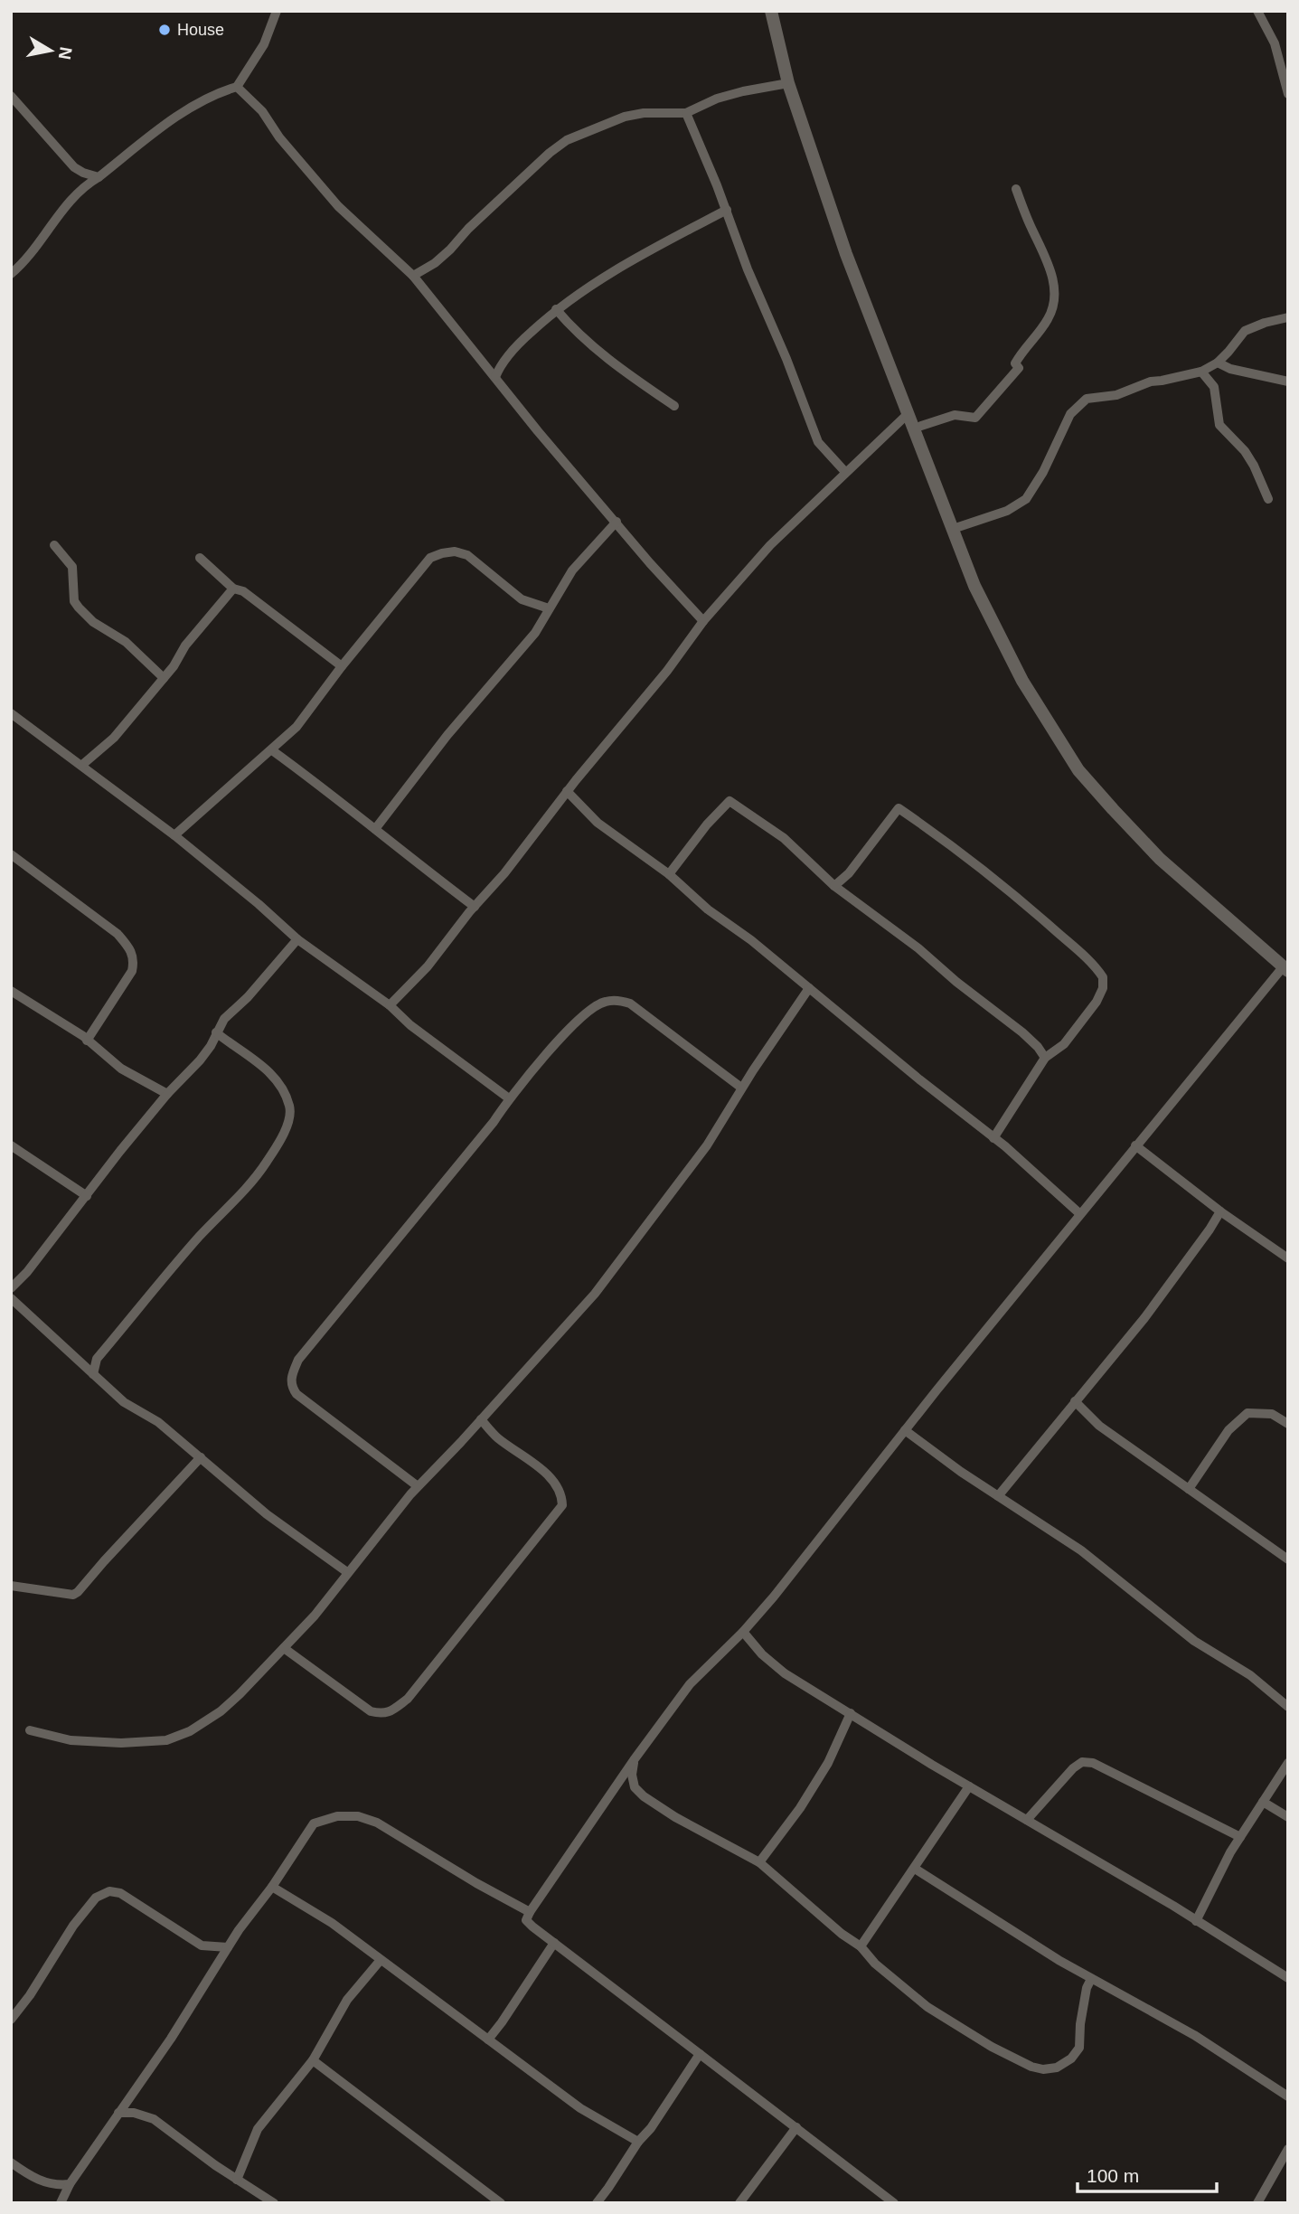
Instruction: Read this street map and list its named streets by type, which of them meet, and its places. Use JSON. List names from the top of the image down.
{
  "places": ["House"],
  "scale_bar": "100 m",
  "north": "right"
}
